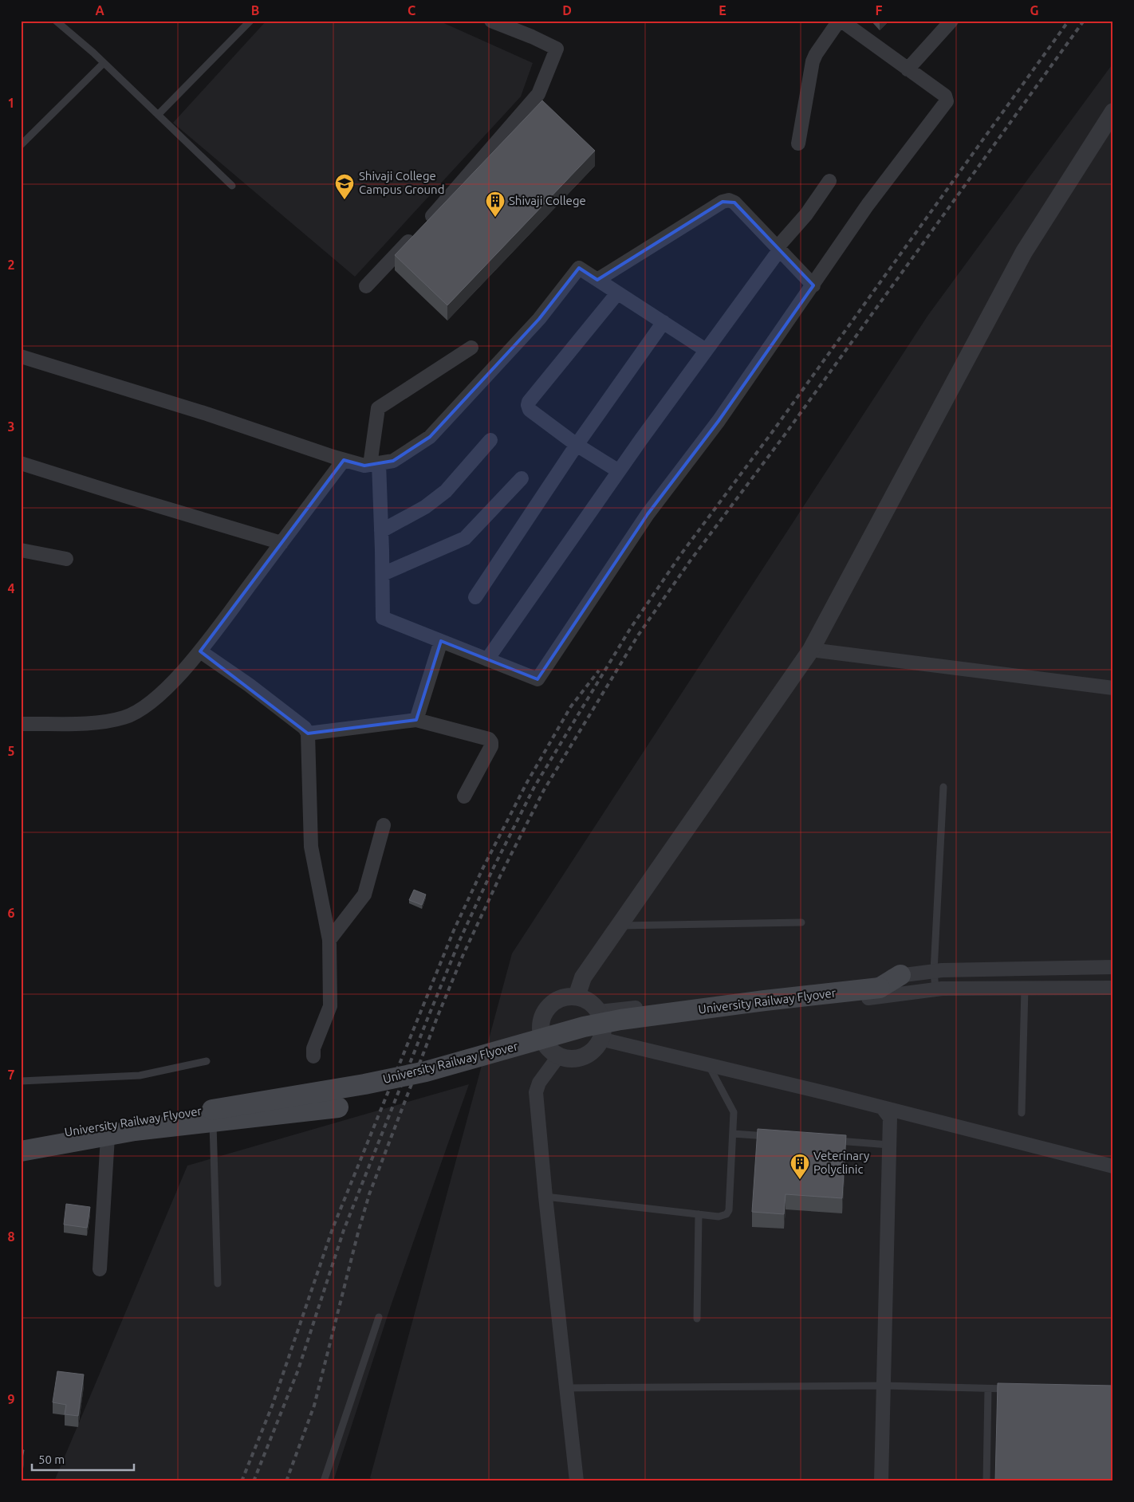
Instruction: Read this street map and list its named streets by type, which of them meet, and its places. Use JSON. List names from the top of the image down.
{
  "streets": {
    "main road": ["University Railway Flyover"]
  },
  "places": {
    "school or university": ["Shivaji College Campus Ground"],
    "building": ["Shivaji College", "Veterinary Polyclinic"]
  },
  "scale_bar": "50 m",
  "grid": {
    "columns": [
      "A",
      "B",
      "C",
      "D",
      "E",
      "F",
      "G"
    ],
    "rows": [
      "1",
      "2",
      "3",
      "4",
      "5",
      "6",
      "7",
      "8",
      "9"
    ]
  }
}
